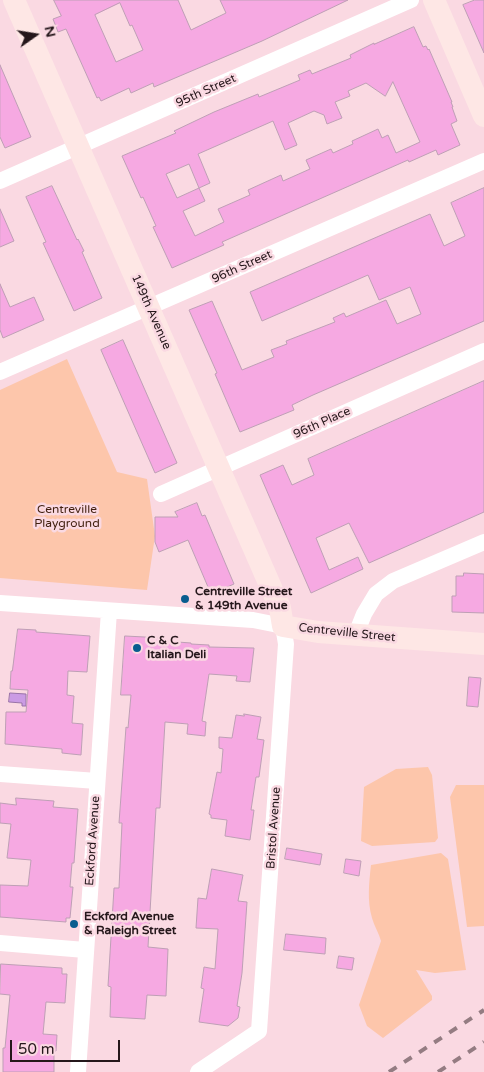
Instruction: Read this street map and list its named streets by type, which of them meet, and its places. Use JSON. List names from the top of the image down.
{
  "streets": {
    "street": [
      "95th Street",
      "96th Street",
      "149th Avenue",
      "96th Place",
      "Centreville Street",
      "Bristol Avenue",
      "Eckford Avenue"
    ]
  },
  "crossings": [
    ["95th Street", "149th Avenue"],
    ["96th Street", "149th Avenue"],
    ["149th Avenue", "96th Place"],
    ["149th Avenue", "Centreville Street"],
    ["149th Avenue", "Bristol Avenue"],
    ["Centreville Street", "Bristol Avenue"],
    ["Centreville Street", "Eckford Avenue"]
  ],
  "parks": ["Centreville Playground"],
  "places": ["Centreville Street & 149th Avenue", "C & C Italian Deli", "Eckford Avenue & Raleigh Street"],
  "scale_bar": "50 m",
  "north": "right"
}
